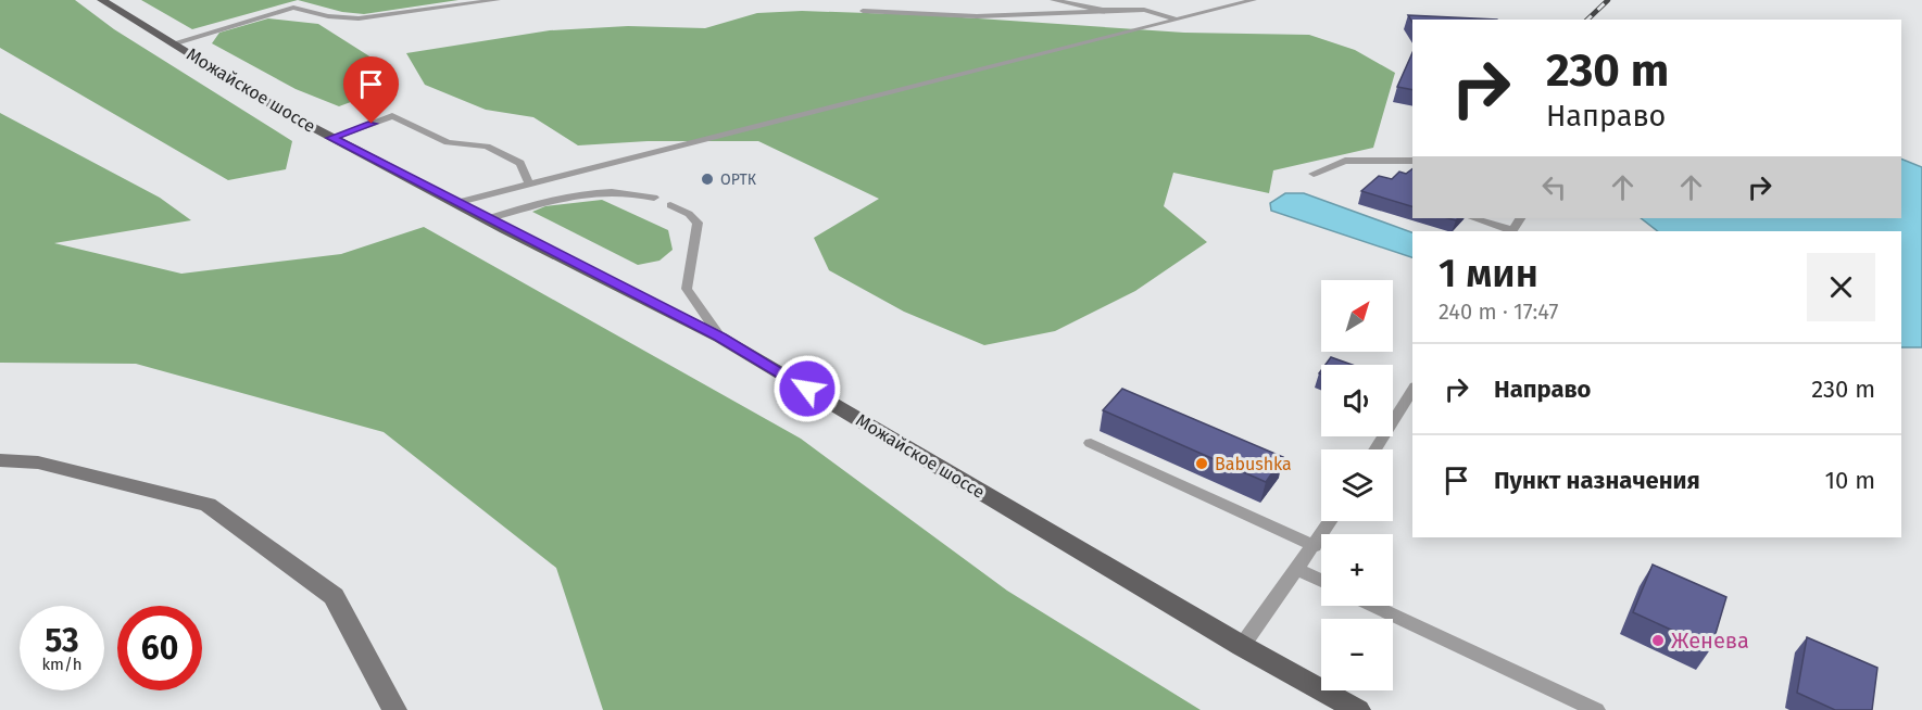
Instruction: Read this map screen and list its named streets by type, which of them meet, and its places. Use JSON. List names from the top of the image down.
{
  "streets": {
    "main road": ["Можайское шоссе"]
  },
  "places": ["ОРТК", "Babushka", "Женева"],
  "north": "top right",
  "page": {
    "turn": ["230 m", "Направо"],
    "heading": ["1 мин", "240 m · 17:47"],
    "map_buttons": ["+", "−"],
    "list": [
      {
        "name": "Направо",
        "value": "230 m"
      },
      {
        "name": "Пункт назначения",
        "value": "10 m"
      }
    ],
    "speed": "53 km/h",
    "limit": "60"
  }
}
